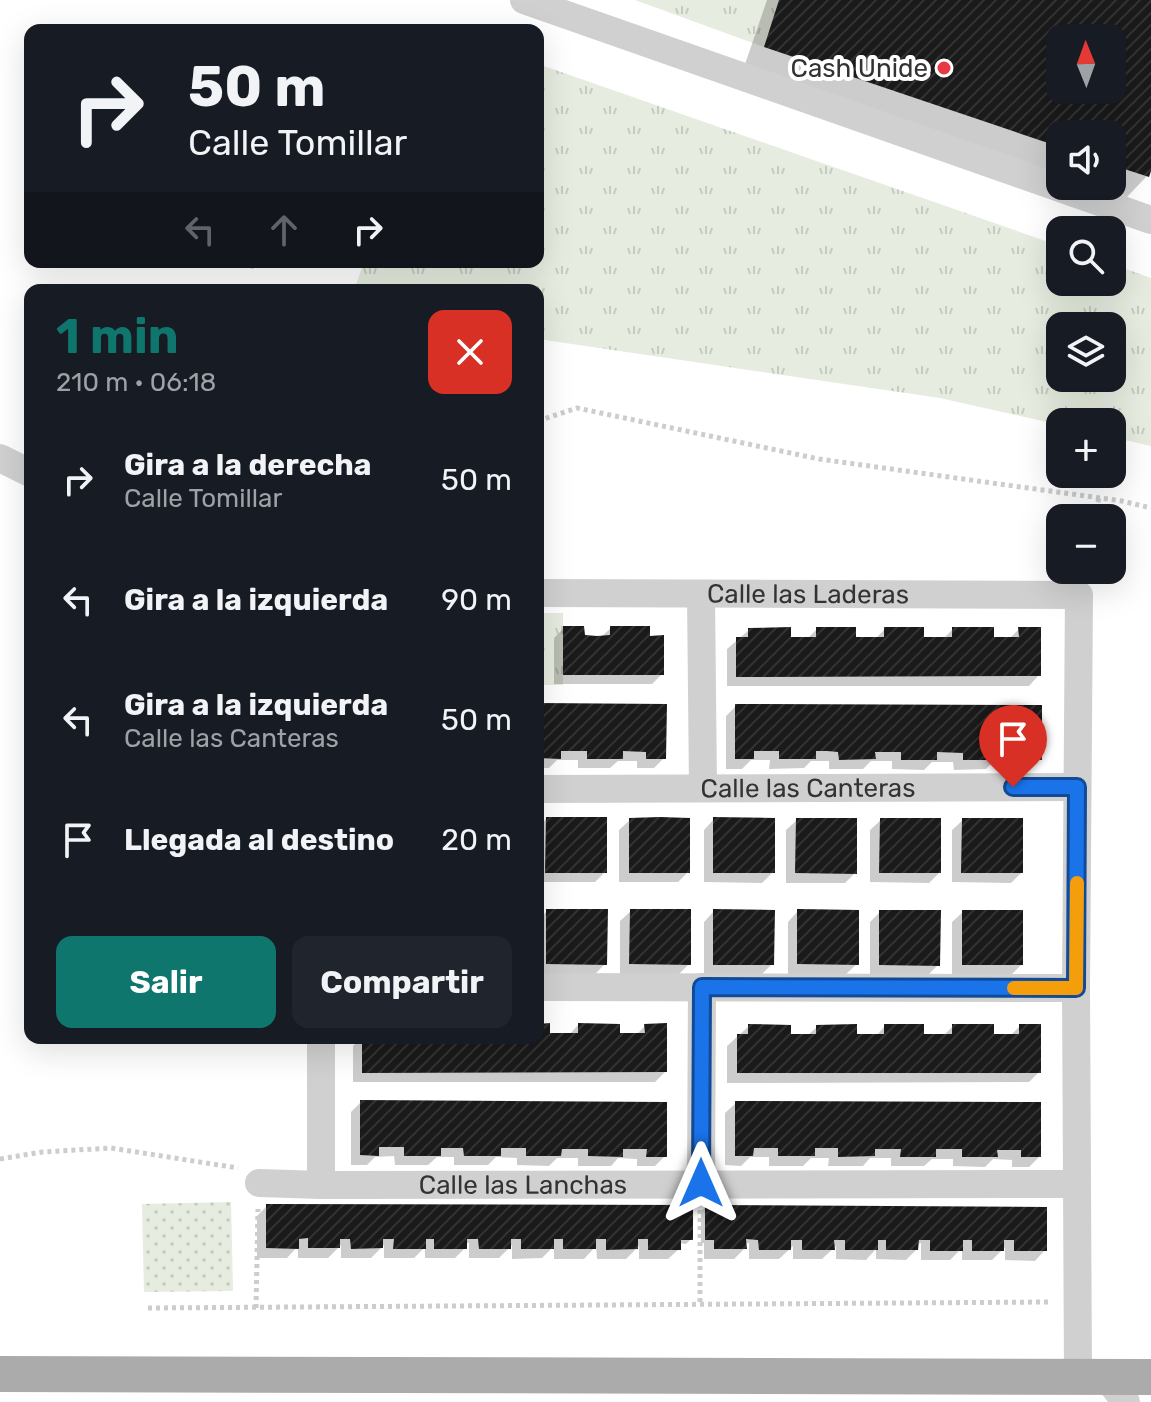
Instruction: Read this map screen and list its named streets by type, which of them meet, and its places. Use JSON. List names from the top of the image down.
{
  "streets": {
    "street": ["Calle las Laderas", "Calle las Canteras", "Calle las Lanchas"]
  },
  "crossings": [
    ["Calle las Laderas", "Calle las Canteras"]
  ],
  "places": ["Cash Unide"],
  "north": "top",
  "page": {
    "map_buttons": ["+", "−"],
    "turn": ["50 m", "Calle Tomillar"],
    "heading": ["1 min", "210 m · 06:18"],
    "list": [
      {
        "name": "Gira a la derecha",
        "note": "Calle Tomillar",
        "value": "50 m"
      },
      {
        "name": "Gira a la izquierda",
        "value": "90 m"
      },
      {
        "name": "Gira a la izquierda",
        "note": "Calle las Canteras",
        "value": "50 m"
      },
      {
        "name": "Llegada al destino",
        "value": "20 m"
      }
    ],
    "buttons": ["Salir", "Compartir"]
  }
}
